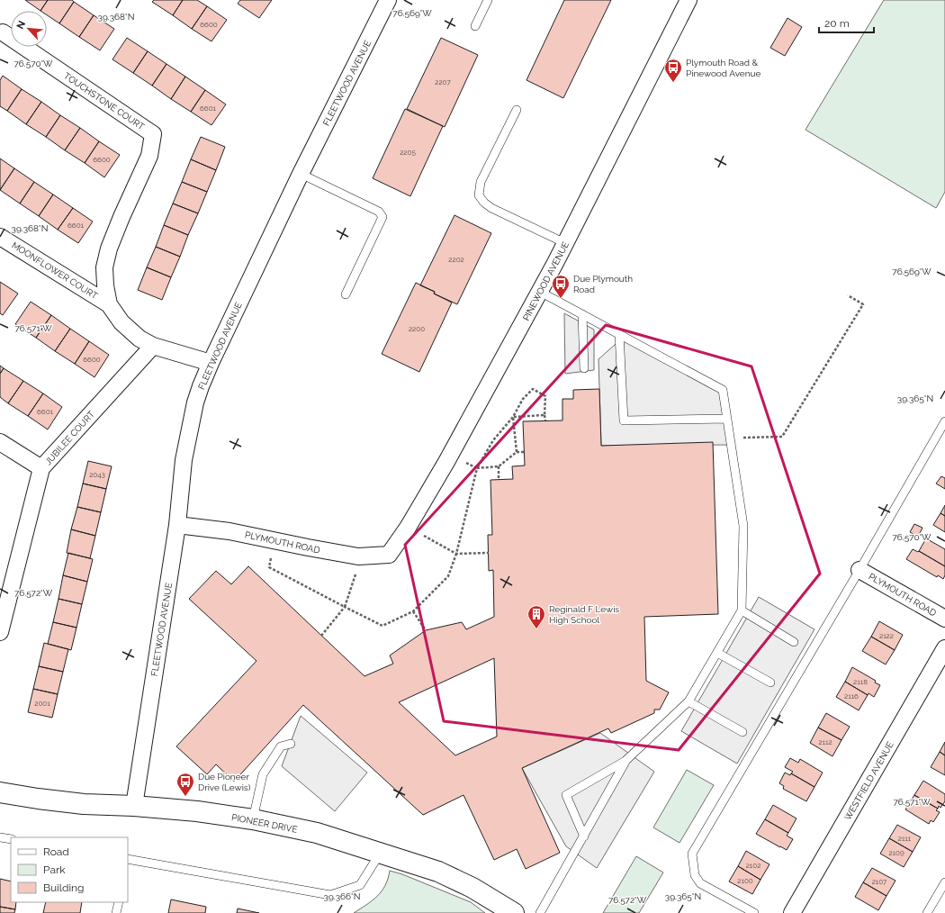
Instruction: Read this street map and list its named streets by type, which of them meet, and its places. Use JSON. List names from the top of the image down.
{
  "streets": {
    "street": [
      "FLEETWOOD AVENUE",
      "TOUCHSTONE COURT",
      "MOONFLOWER COURT",
      "PINEWOOD AVENUE",
      "JUBILEE COURT",
      "PLYMOUTH ROAD",
      "WESTFIELD AVENUE",
      "PIONEER DRIVE"
    ]
  },
  "crossings": [
    ["FLEETWOOD AVENUE", "PLYMOUTH ROAD"],
    ["FLEETWOOD AVENUE", "PIONEER DRIVE"],
    ["TOUCHSTONE COURT", "MOONFLOWER COURT"],
    ["PINEWOOD AVENUE", "PLYMOUTH ROAD"]
  ],
  "places": {
    "bus stop": ["Plymouth Road & Pinewood Avenue", "Due Plymouth Road", "Due Pioneer Drive (Lewis)"],
    "building": ["Reginald F Lewis High School"]
  },
  "house_numbers": [
    "6600",
    "2207",
    "6601",
    "2205",
    "6600",
    "6601",
    "2202",
    "2200",
    "6600",
    "6601",
    "2043",
    "2122",
    "2118",
    "2116",
    "2001",
    "2112",
    "2111",
    "2109",
    "2102",
    "2100",
    "2107"
  ],
  "legend": ["Road", "Park", "Building"],
  "scale_bar": "20 m",
  "north": "top left",
  "coordinates": [
    "76.569°W",
    "39.368°N",
    "76.570°W",
    "76.571°W",
    "39.365°N",
    "76.572°W",
    "39.366°N"
  ]
}
